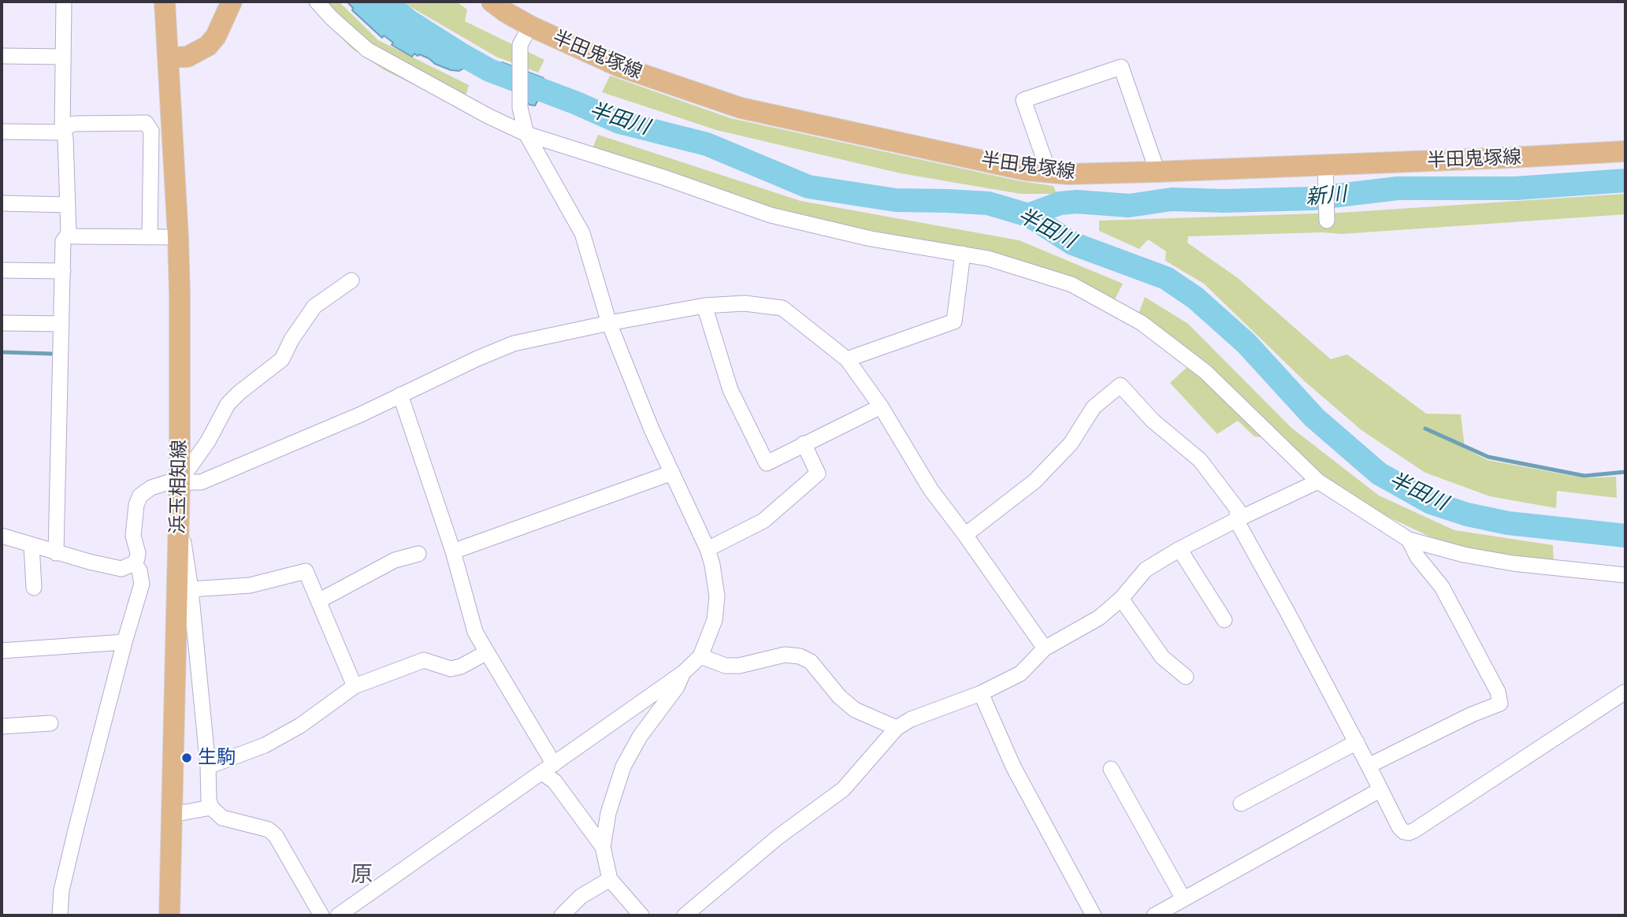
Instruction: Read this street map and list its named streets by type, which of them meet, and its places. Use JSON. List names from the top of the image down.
{
  "streets": {
    "main road": ["半田鬼塚線", "浜玉相知線"]
  },
  "districts": ["原"],
  "water": ["半田川", "新川"],
  "places": ["生駒"]
}
